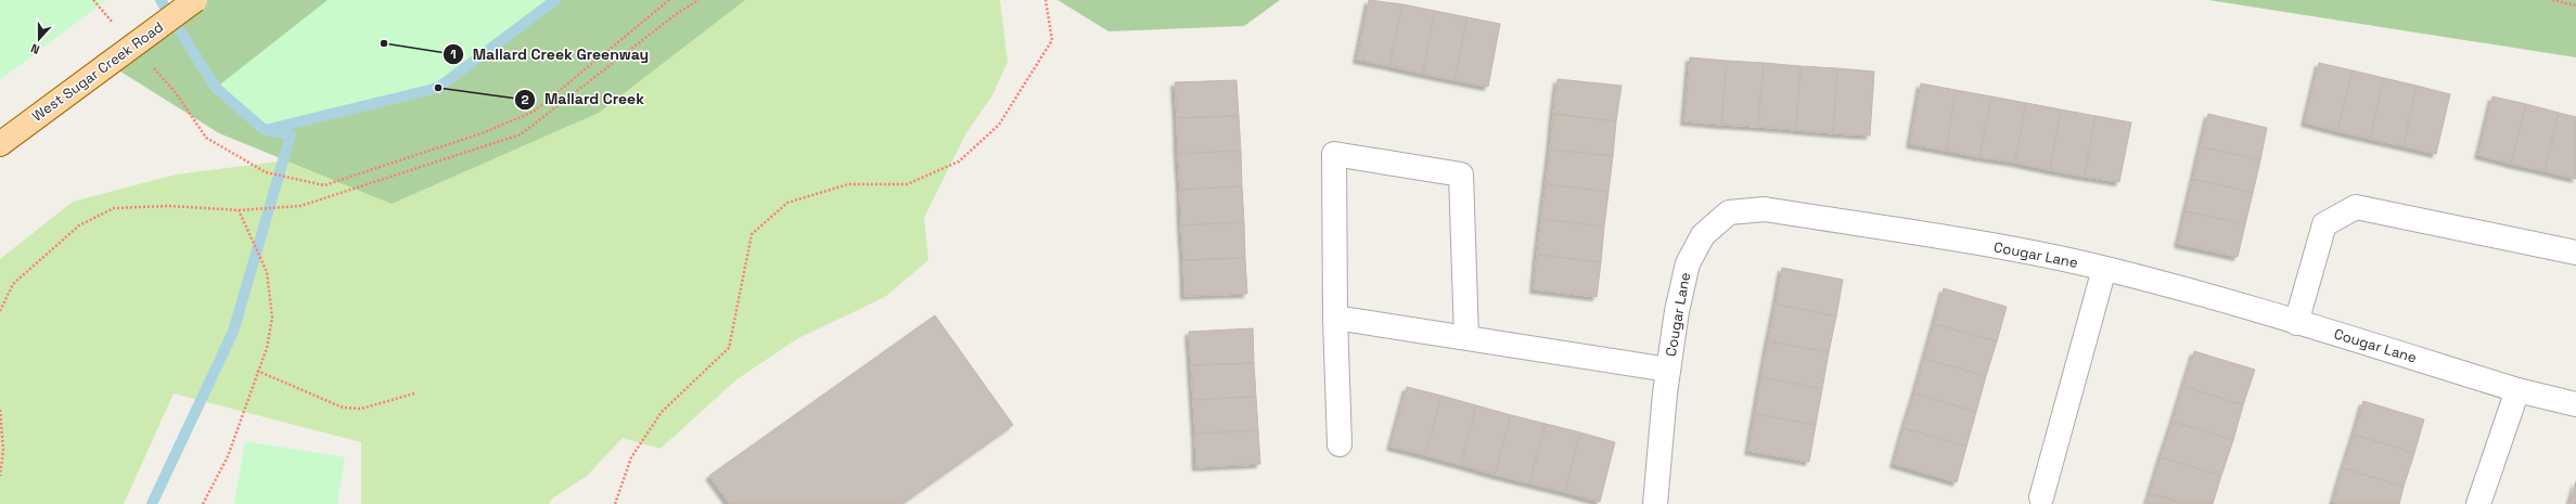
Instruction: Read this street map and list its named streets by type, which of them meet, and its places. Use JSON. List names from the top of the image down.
{
  "streets": {
    "main road": ["West Sugar Creek Road"],
    "street": ["Cougar Lane"]
  },
  "places": ["Mallard Creek Greenway", "Mallard Creek"],
  "north": "bottom"
}
